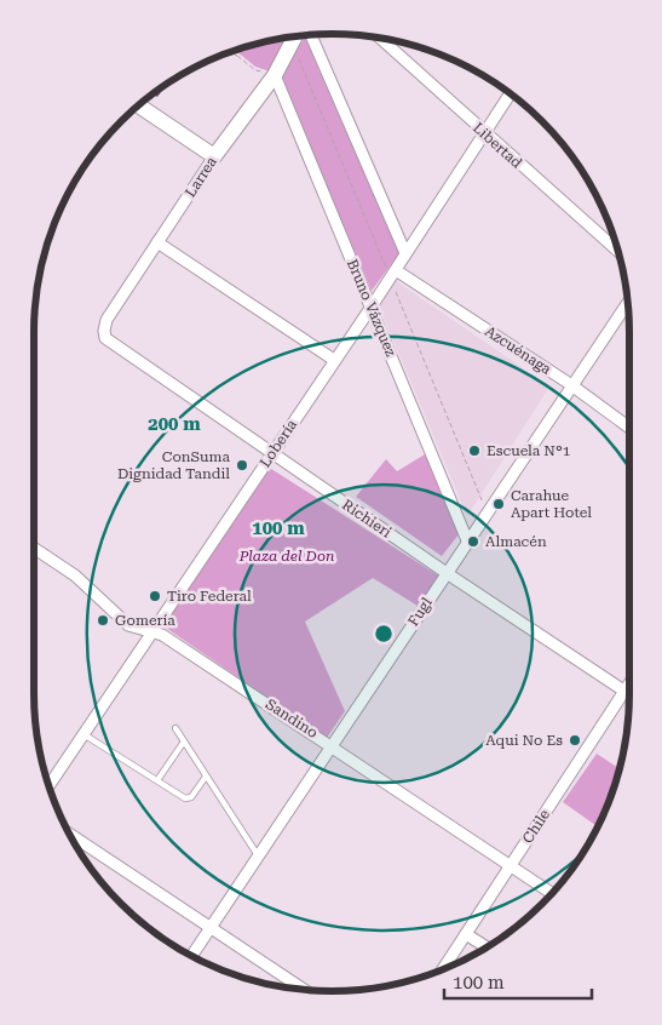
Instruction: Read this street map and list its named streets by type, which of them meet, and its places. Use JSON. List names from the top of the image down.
{
  "streets": {
    "main road": ["Larrea"],
    "street": [
      "Libertad",
      "Bruno Vázquez",
      "Azcuénaga",
      "Lobería",
      "Richieri",
      "Fugl",
      "Sandino",
      "Chile"
    ]
  },
  "crossings": [
    ["Libertad", "Lobería"],
    ["Larrea", "Bruno Vázquez"],
    ["Larrea", "Richieri"],
    ["Bruno Vázquez", "Lobería"],
    ["Bruno Vázquez", "Fugl"],
    ["Azcuénaga", "Lobería"],
    ["Azcuénaga", "Fugl"],
    ["Lobería", "Richieri"],
    ["Lobería", "Sandino"],
    ["Richieri", "Fugl"],
    ["Richieri", "Chile"],
    ["Fugl", "Sandino"],
    ["Sandino", "Chile"]
  ],
  "parks": ["Plaza del Don"],
  "places": [
    "Escuela N°1",
    "ConSuma Dignidad Tandil",
    "Carahue Apart Hotel",
    "Almacén",
    "Tiro Federal",
    "Gomería",
    "Aqui No Es"
  ],
  "scale_bar": "100 m",
  "rings": ["200 m", "100 m"]
}
